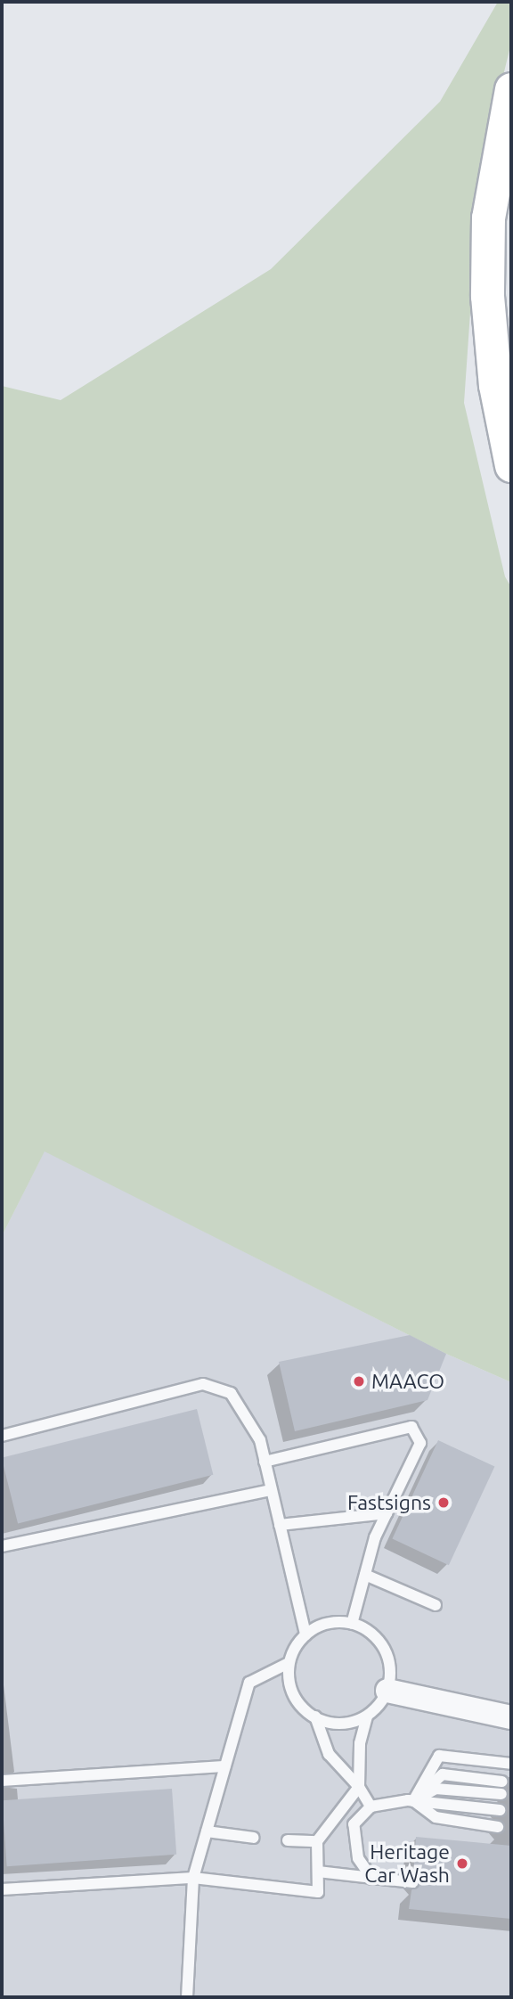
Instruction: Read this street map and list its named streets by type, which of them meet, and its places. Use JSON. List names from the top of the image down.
{
  "places": ["MAACO", "Fastsigns", "Heritage Car Wash"]
}
